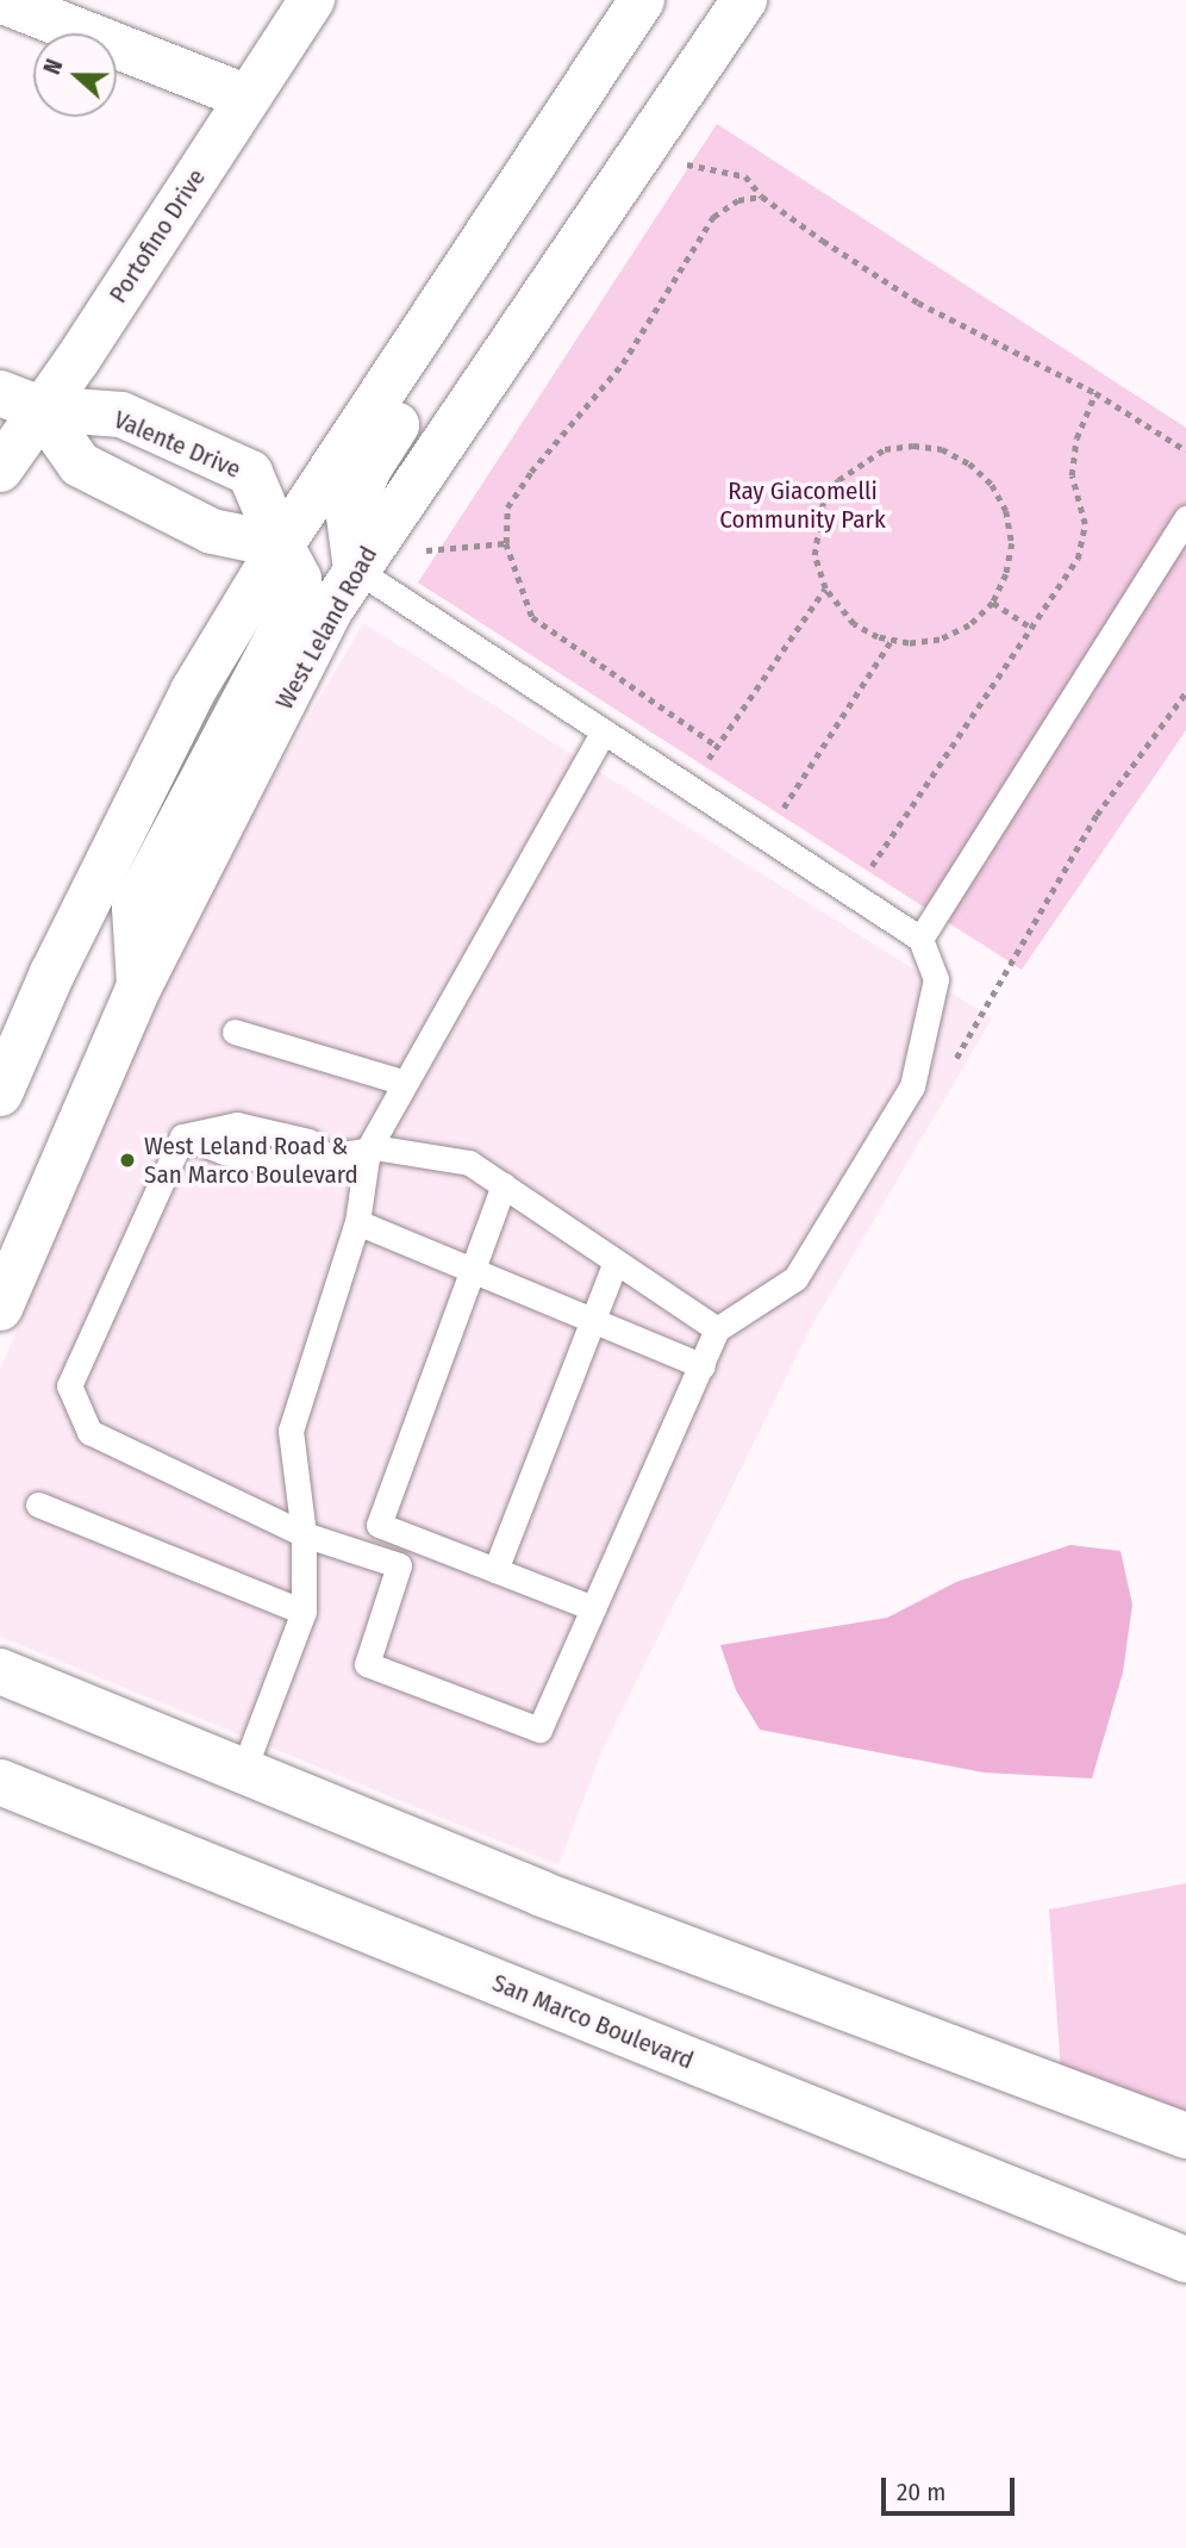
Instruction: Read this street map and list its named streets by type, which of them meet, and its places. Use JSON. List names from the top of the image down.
{
  "streets": {
    "street": [
      "Portofino Drive",
      "Valente Drive",
      "West Leland Road",
      "San Marco Boulevard"
    ]
  },
  "crossings": [
    ["Portofino Drive", "Valente Drive"],
    ["Valente Drive", "West Leland Road"]
  ],
  "parks": ["Ray Giacomelli Community Park"],
  "places": ["West Leland Road & San Marco Boulevard"],
  "scale_bar": "20 m",
  "north": "left"
}
